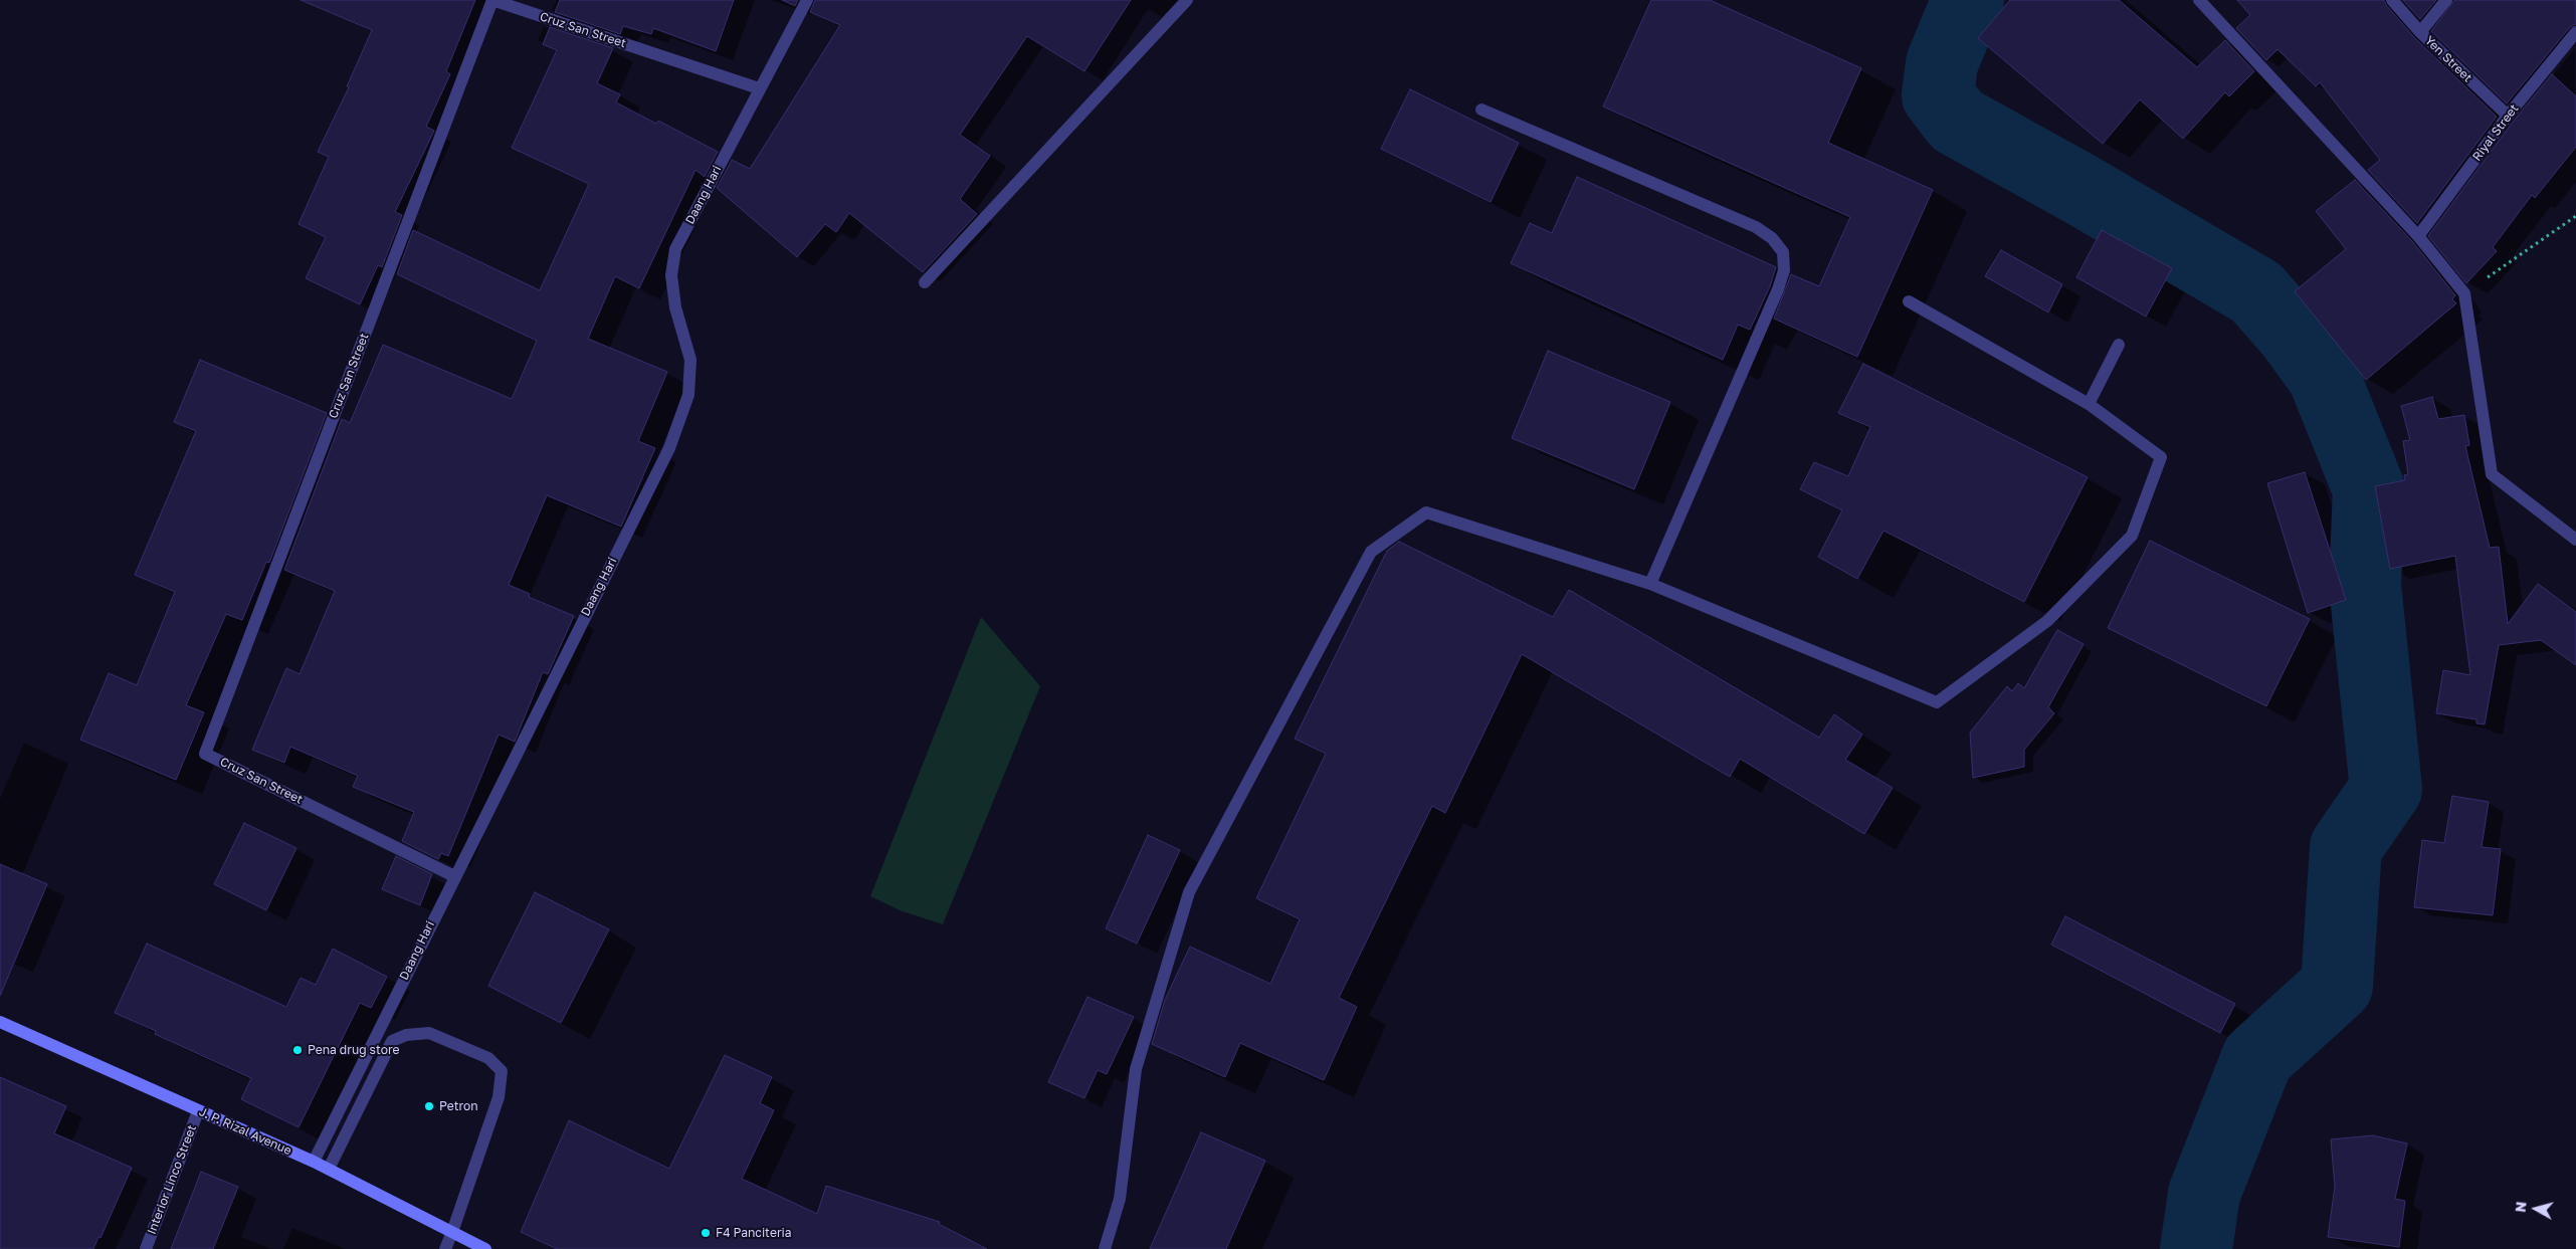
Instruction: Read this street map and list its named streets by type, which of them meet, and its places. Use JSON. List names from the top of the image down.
{
  "streets": {
    "main road": ["J. P. Rizal Avenue"],
    "street": [
      "Cruz San Street",
      "Yen Street",
      "Riyal Street",
      "Daang Hari",
      "Interior Linco Street"
    ]
  },
  "crossings": [
    ["Cruz San Street", "Daang Hari"],
    ["Yen Street", "Riyal Street"],
    ["Daang Hari", "J. P. Rizal Avenue"],
    ["J. P. Rizal Avenue", "Interior Linco Street"]
  ],
  "places": ["Pena drug store", "Petron", "F4 Panciteria"],
  "north": "left"
}
